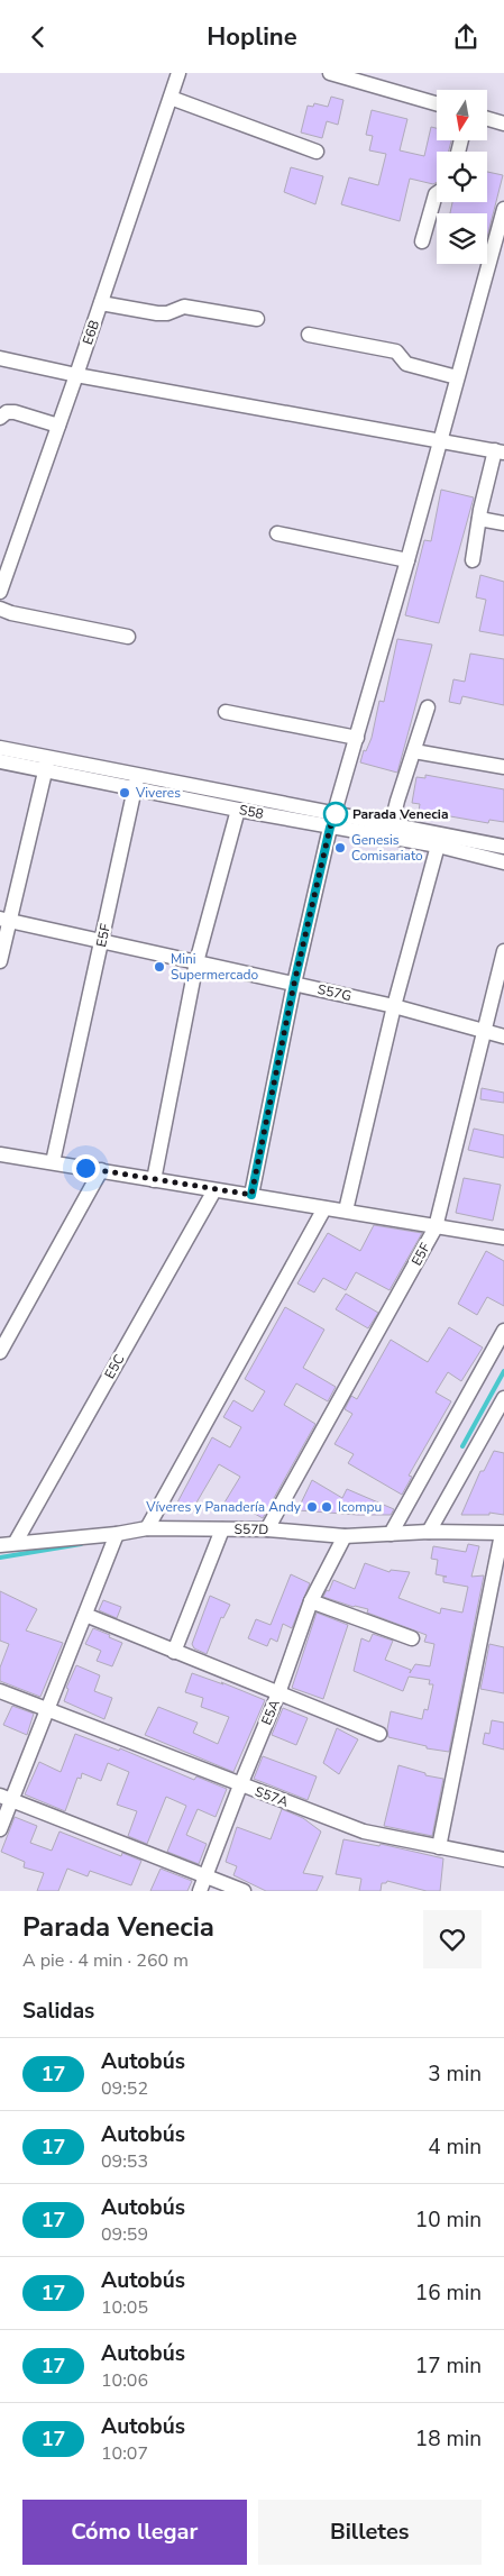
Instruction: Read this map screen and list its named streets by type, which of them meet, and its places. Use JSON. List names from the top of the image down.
{
  "streets": {
    "street": [
      "E6B",
      "S58",
      "E5F",
      "S57G",
      "E5C",
      "S57D",
      "E5A",
      "S57A"
    ]
  },
  "crossings": [
    ["S58", "E5F"],
    ["E5F", "S57G"],
    ["E5F", "S57D"],
    ["E5C", "S57D"],
    ["S57D", "E5A"],
    ["E5A", "S57A"]
  ],
  "places": [
    "Viveres",
    "Parada Venecia",
    "Genesis Comisariato",
    "Mini Supermercado",
    "Víveres y Panadería Andy",
    "Icompu"
  ],
  "lines": ["bus line 17"],
  "north": "bottom",
  "page": {
    "header": "Hopline",
    "heading": [
      ["Parada Venecia", "A pie · 4 min · 260 m"],
      "Salidas"
    ],
    "list": [
      {
        "mark": "17",
        "name": "Autobús",
        "note": "09:52",
        "value": "3 min"
      },
      {
        "mark": "17",
        "name": "Autobús",
        "note": "09:53",
        "value": "4 min"
      },
      {
        "mark": "17",
        "name": "Autobús",
        "note": "09:59",
        "value": "10 min"
      },
      {
        "mark": "17",
        "name": "Autobús",
        "note": "10:05",
        "value": "16 min"
      },
      {
        "mark": "17",
        "name": "Autobús",
        "note": "10:06",
        "value": "17 min"
      },
      {
        "mark": "17",
        "name": "Autobús",
        "note": "10:07",
        "value": "18 min"
      }
    ],
    "buttons": ["Cómo llegar", "Billetes"]
  }
}
